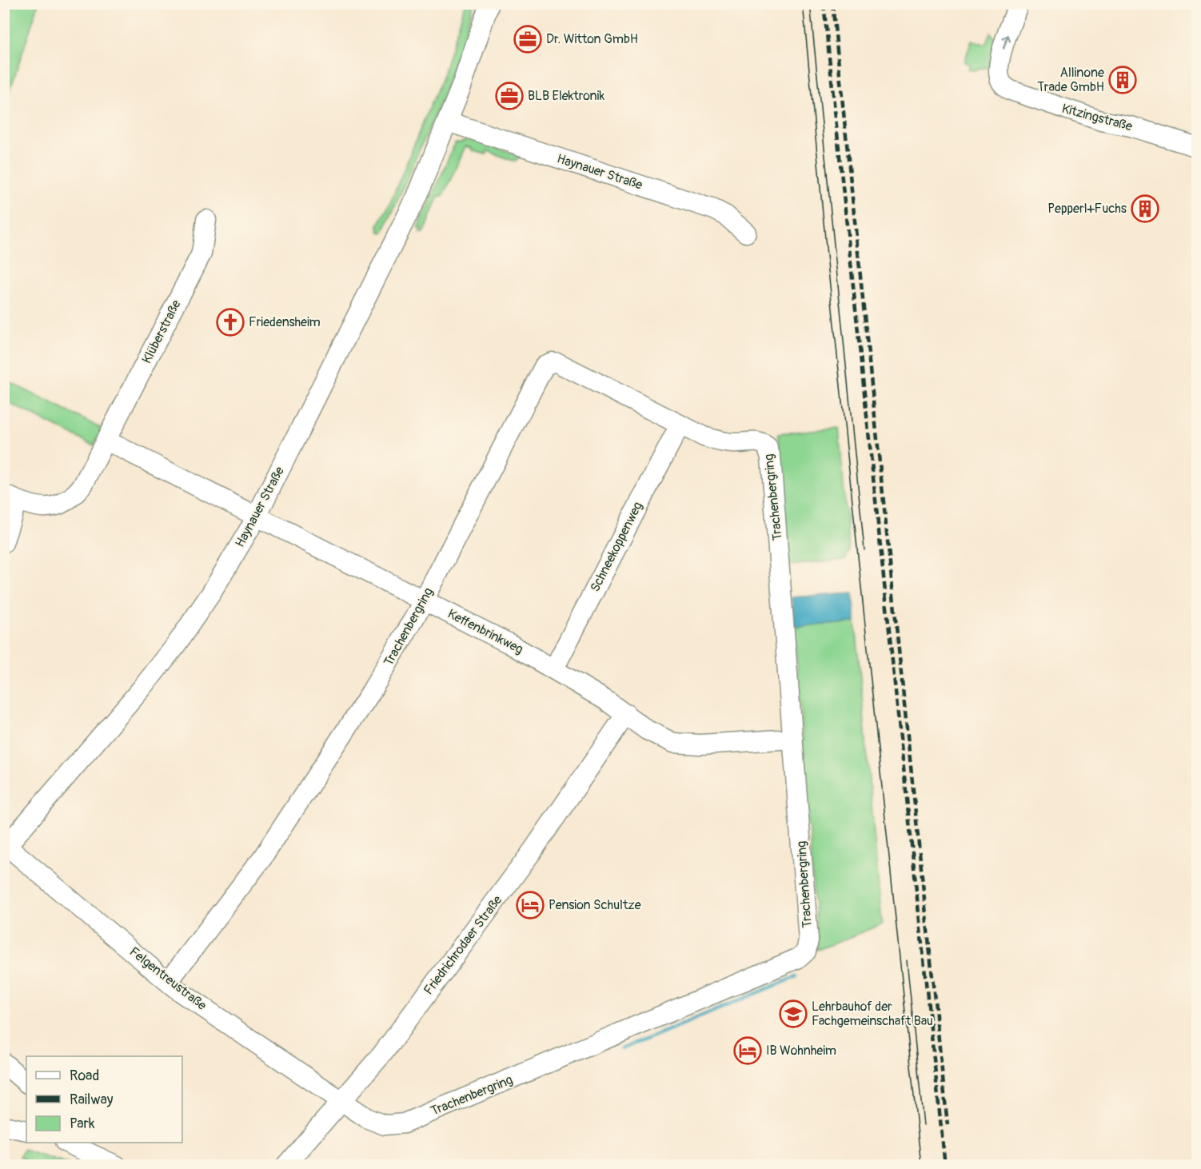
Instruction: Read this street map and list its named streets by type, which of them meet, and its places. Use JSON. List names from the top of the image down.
{
  "streets": {
    "street": [
      "Kitzingstraße",
      "Haynauer Straße",
      "Klüberstraße",
      "Trachenbergring",
      "Schneekoppenweg",
      "Keffenbrinkweg",
      "Friedrichrodaer Straße",
      "Felgentreustraße"
    ]
  },
  "crossings": [
    ["Haynauer Straße", "Keffenbrinkweg"],
    ["Haynauer Straße", "Felgentreustraße"],
    ["Klüberstraße", "Keffenbrinkweg"],
    ["Trachenbergring", "Schneekoppenweg"],
    ["Trachenbergring", "Keffenbrinkweg"],
    ["Trachenbergring", "Friedrichrodaer Straße"],
    ["Trachenbergring", "Felgentreustraße"],
    ["Schneekoppenweg", "Keffenbrinkweg"],
    ["Keffenbrinkweg", "Friedrichrodaer Straße"],
    ["Friedrichrodaer Straße", "Felgentreustraße"]
  ],
  "places": {
    "office": ["Dr. Witton GmbH", "BLB Elektronik"],
    "building": ["Allinone Trade GmbH", "Pepperl+Fuchs"],
    "church": ["Friedensheim"],
    "hotel": ["Pension Schultze", "IB Wohnheim"],
    "school or university": ["Lehrbauhof der Fachgemeinschaft Bau"]
  },
  "legend": ["Road", "Railway", "Park"]
}
